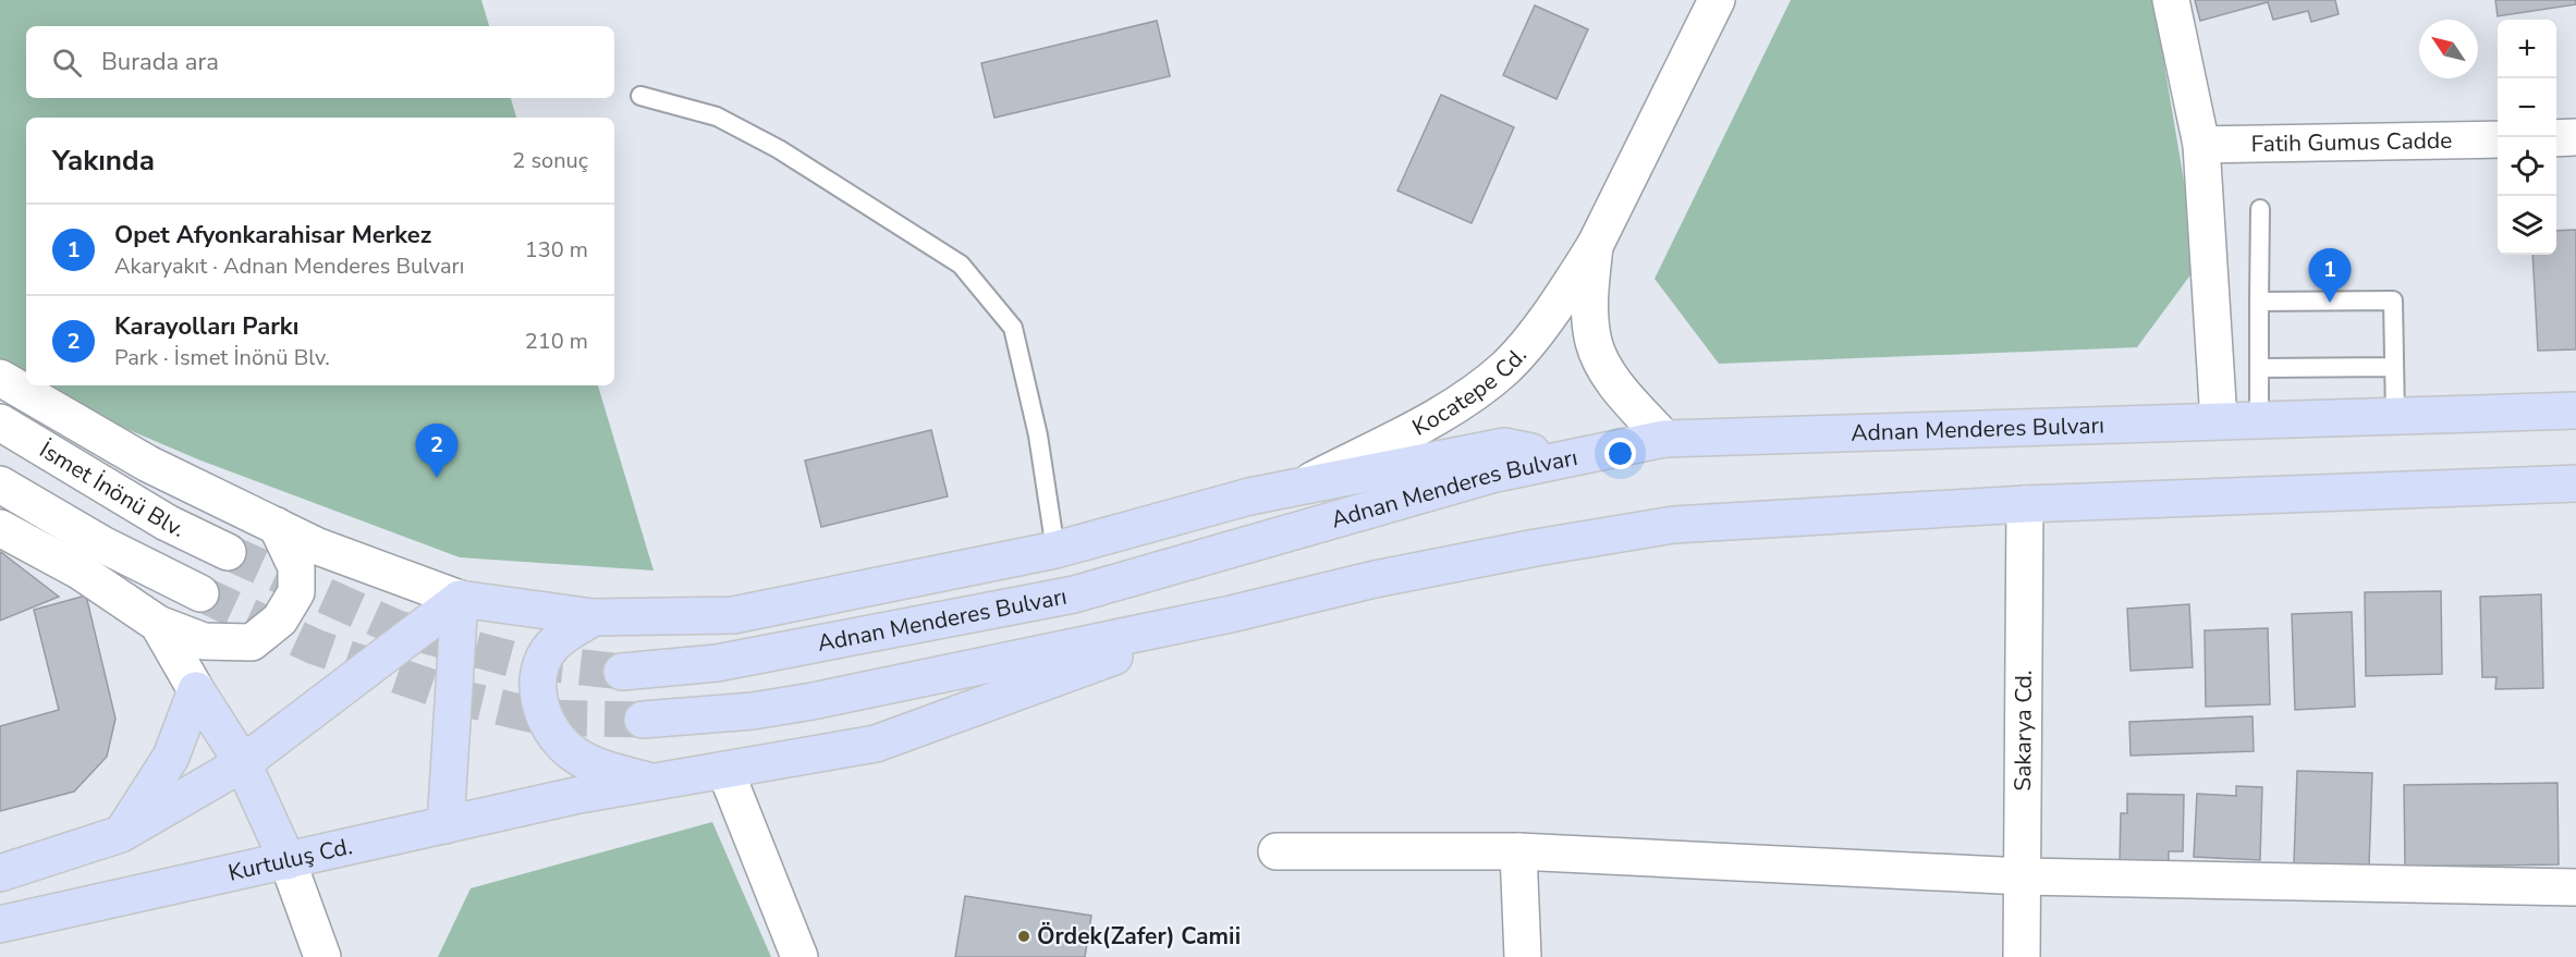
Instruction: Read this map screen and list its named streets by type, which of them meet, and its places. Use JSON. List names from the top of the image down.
{
  "streets": {
    "main road": [
      "Fatih Gumus Cadde",
      "Kocatepe Cd.",
      "Adnan Menderes Bulvarı",
      "İsmet İnönü Blv.",
      "Sakarya Cd.",
      "Kurtuluş Cd."
    ]
  },
  "crossings": [
    ["Kocatepe Cd.", "Adnan Menderes Bulvarı"]
  ],
  "places": ["Ördek(Zafer) Camii"],
  "north": "top left",
  "page": {
    "map_buttons": ["+", "−"],
    "search": "Burada ara",
    "heading": ["Yakında", "2 sonuç"],
    "list": [
      {
        "mark": "1",
        "name": "Opet Afyonkarahisar Merkez",
        "note": "Akaryakıt · Adnan Menderes Bulvarı",
        "value": "130 m"
      },
      {
        "mark": "2",
        "name": "Karayolları Parkı",
        "note": "Park · İsmet İnönü Blv.",
        "value": "210 m"
      }
    ],
    "pins": ["1", "2"]
  }
}
